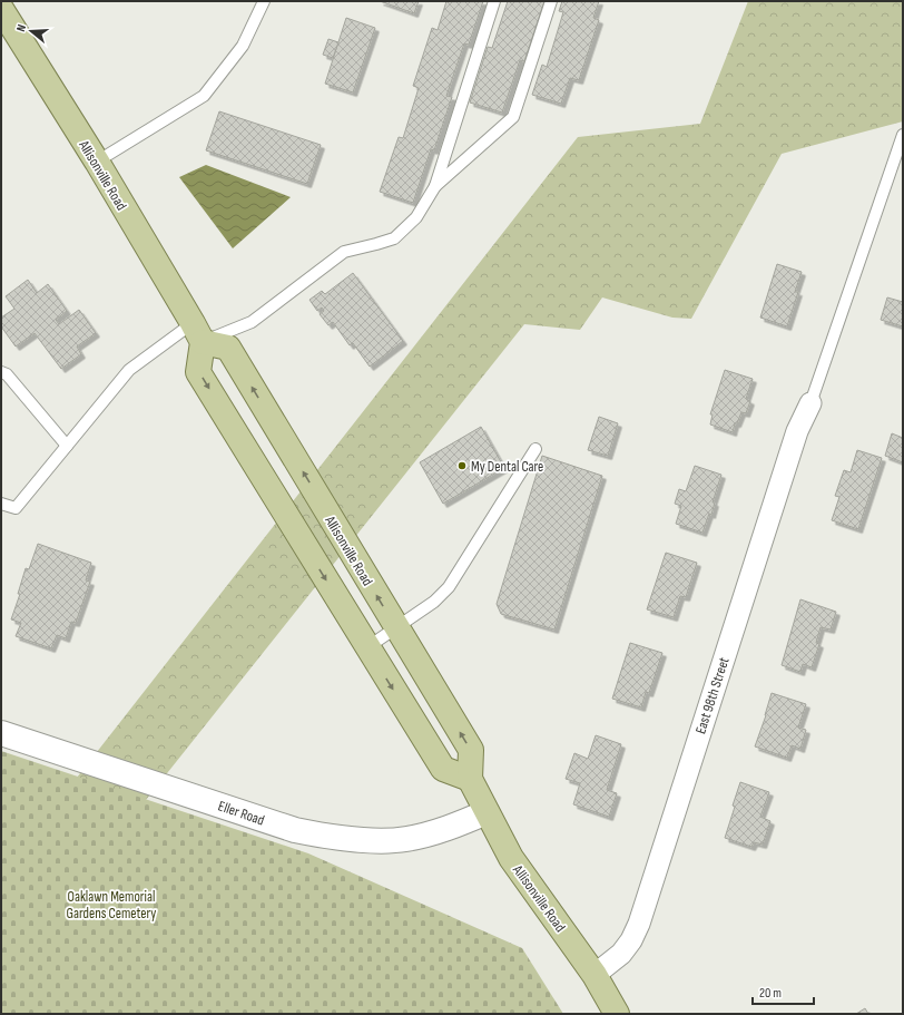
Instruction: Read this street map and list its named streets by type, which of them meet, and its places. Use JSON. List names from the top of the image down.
{
  "streets": {
    "main road": ["Allisonville Road"],
    "street": ["East 98th Street", "Eller Road"]
  },
  "crossings": [
    ["Allisonville Road", "East 98th Street"],
    ["Allisonville Road", "Eller Road"]
  ],
  "parks": ["Oaklawn Memorial Gardens Cemetery"],
  "places": ["My Dental Care"],
  "scale_bar": "20 m",
  "north": "left"
}
